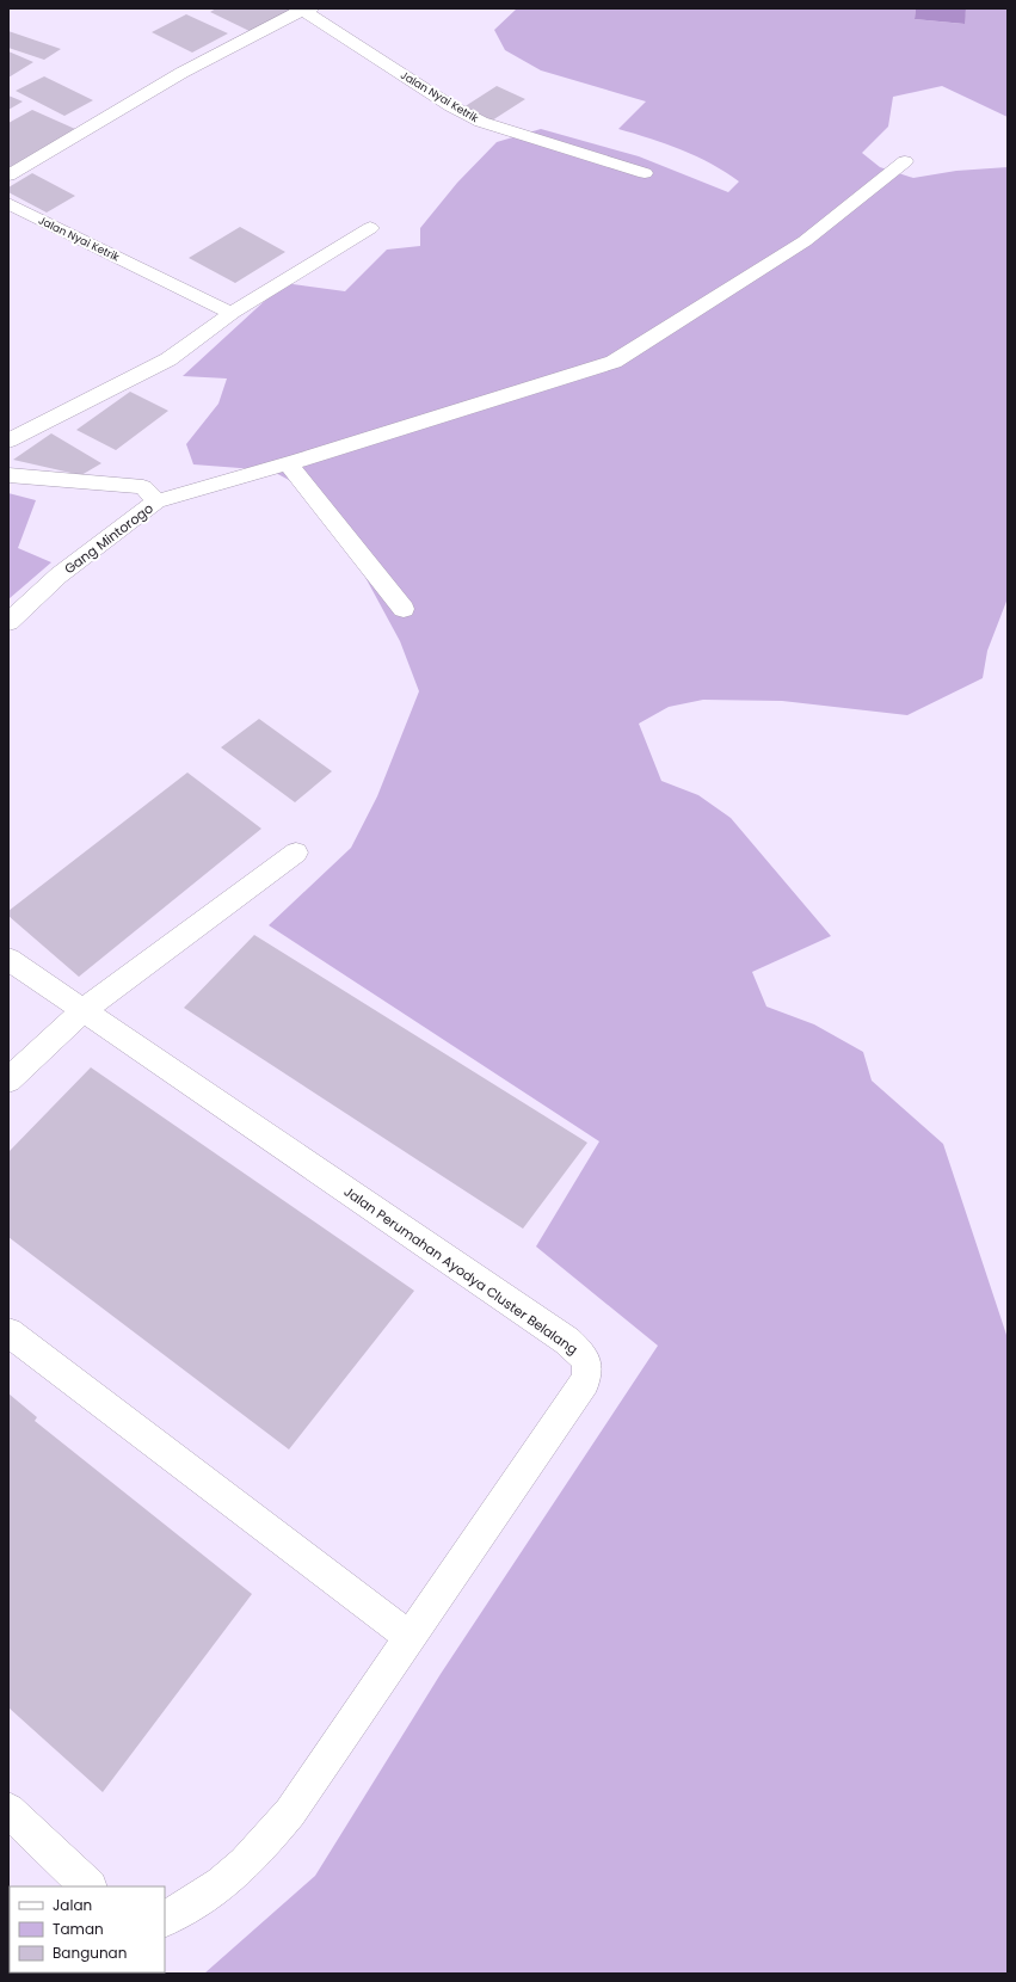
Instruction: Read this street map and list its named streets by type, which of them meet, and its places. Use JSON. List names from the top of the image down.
{
  "streets": {
    "street": ["Jalan Nyai Ketrik", "Gang Mintorogo", "Jalan Perumahan Ayodya Cluster Belalang"]
  },
  "legend": ["Jalan", "Taman", "Bangunan"]
}
